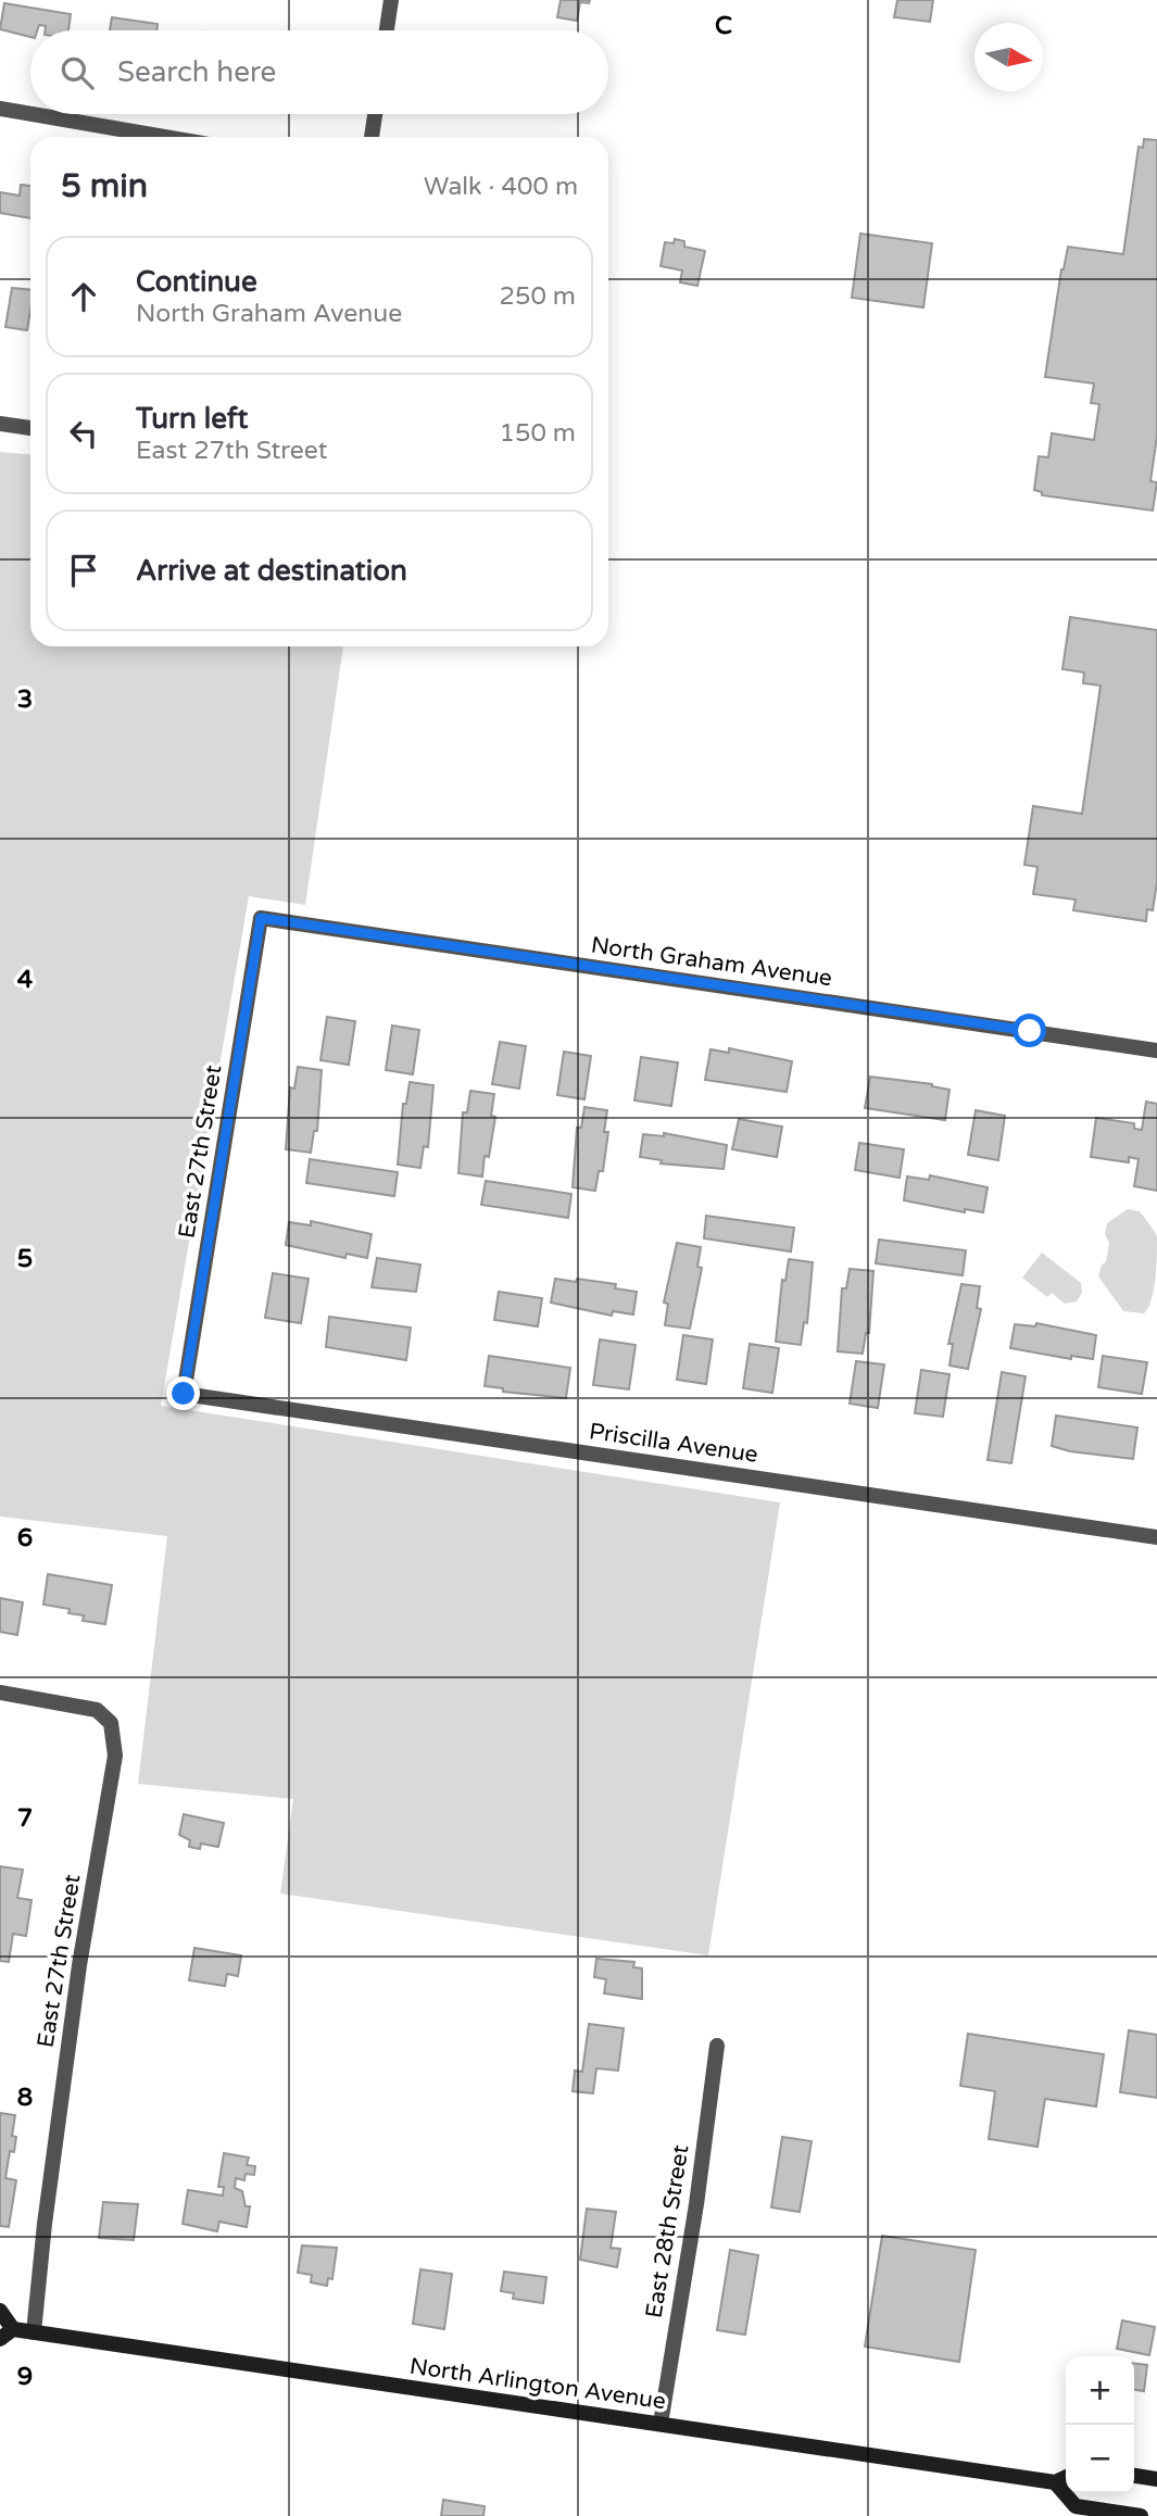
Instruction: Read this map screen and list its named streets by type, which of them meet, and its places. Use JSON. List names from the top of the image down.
{
  "streets": {
    "main road": ["North Arlington Avenue"],
    "street": [
      "North Graham Avenue",
      "East 27th Street",
      "Priscilla Avenue",
      "East 28th Street"
    ]
  },
  "crossings": [
    ["North Graham Avenue", "East 27th Street"],
    ["East 27th Street", "Priscilla Avenue"],
    ["East 27th Street", "North Arlington Avenue"],
    ["East 28th Street", "North Arlington Avenue"]
  ],
  "north": "right",
  "page": {
    "search": "Search here",
    "heading": ["5 min", "Walk · 400 m"],
    "list": [
      ["Continue", "North Graham Avenue", "250 m"],
      ["Turn left", "East 27th Street", "150 m"],
      "Arrive at destination"
    ],
    "map_buttons": ["+", "−"]
  },
  "grid": {
    "columns": ["C"],
    "rows": [
      "3",
      "4",
      "5",
      "6",
      "7",
      "8",
      "9"
    ]
  }
}
